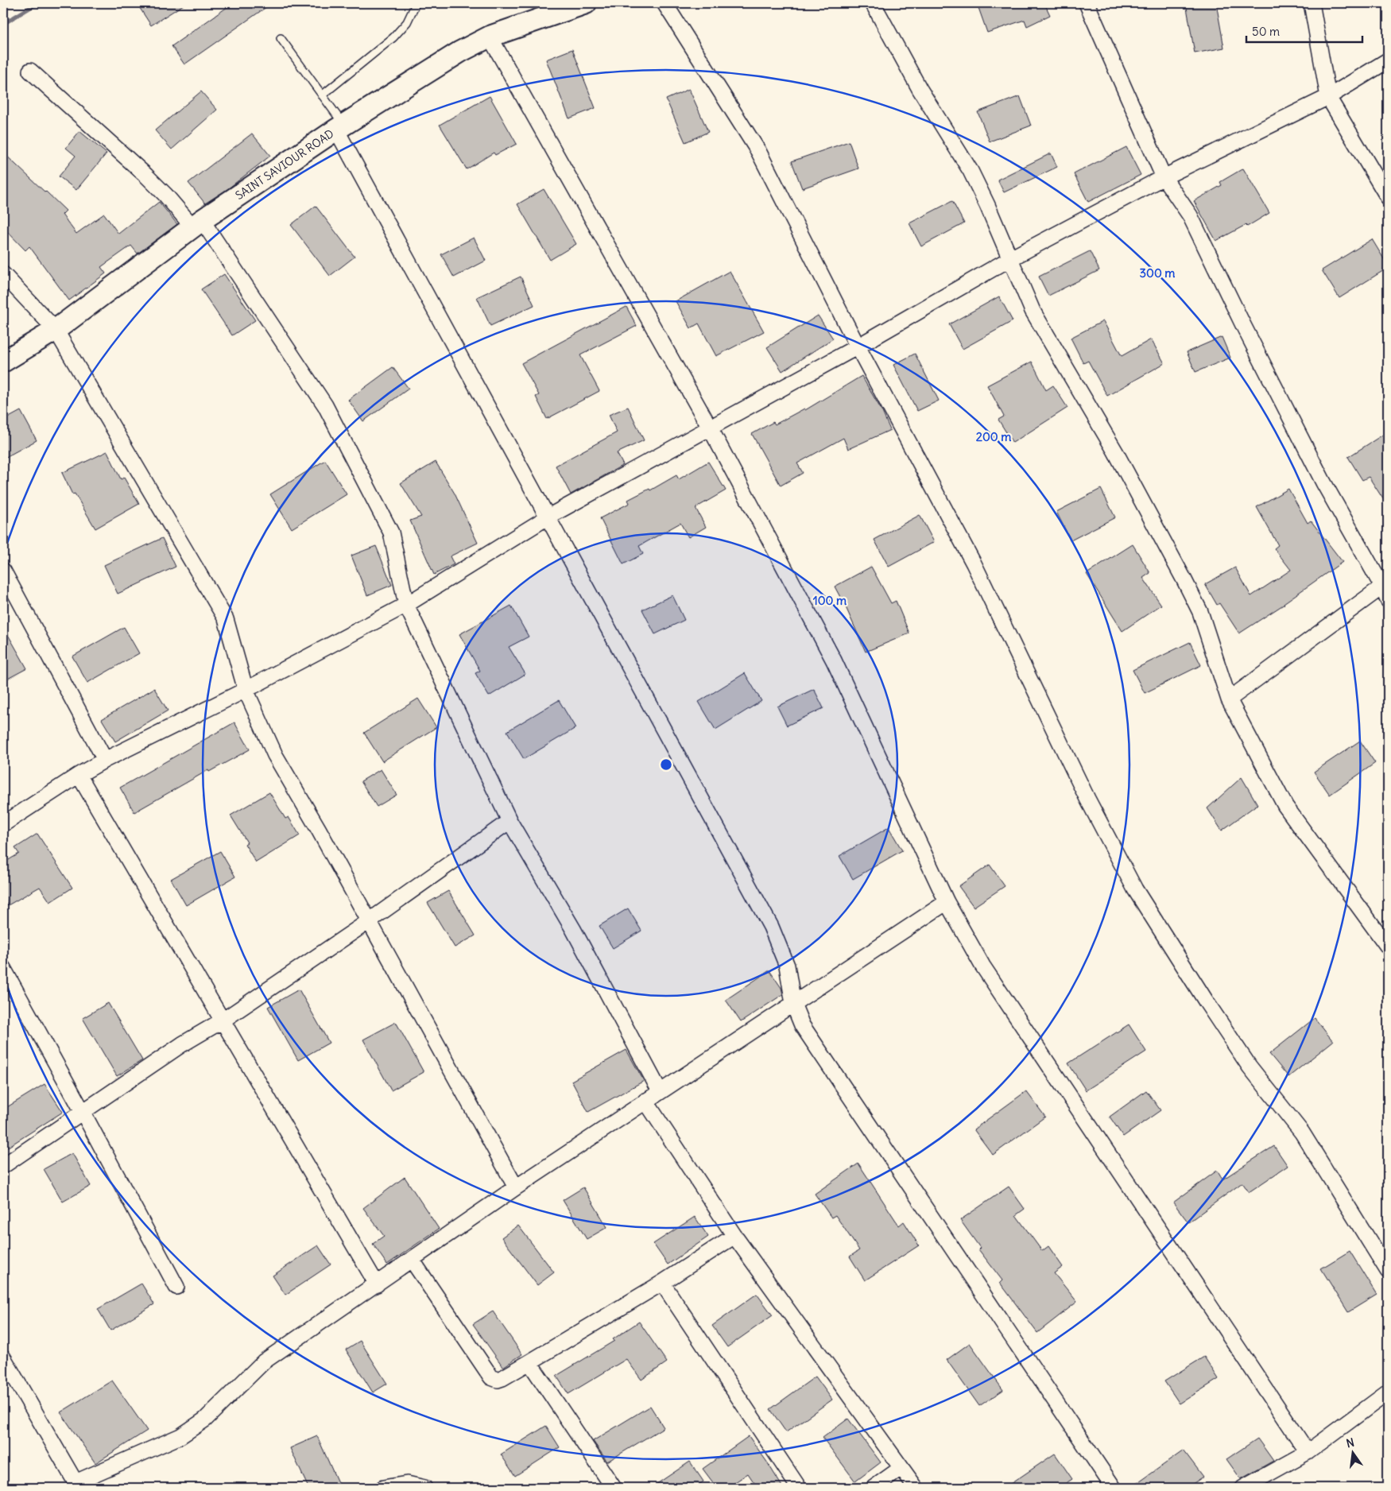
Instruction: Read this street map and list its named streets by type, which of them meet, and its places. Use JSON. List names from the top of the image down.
{
  "streets": {
    "street": ["SAINT SAVIOUR ROAD"]
  },
  "scale_bar": "50 m",
  "north": "top",
  "rings": ["300 m", "200 m", "100 m"]
}
